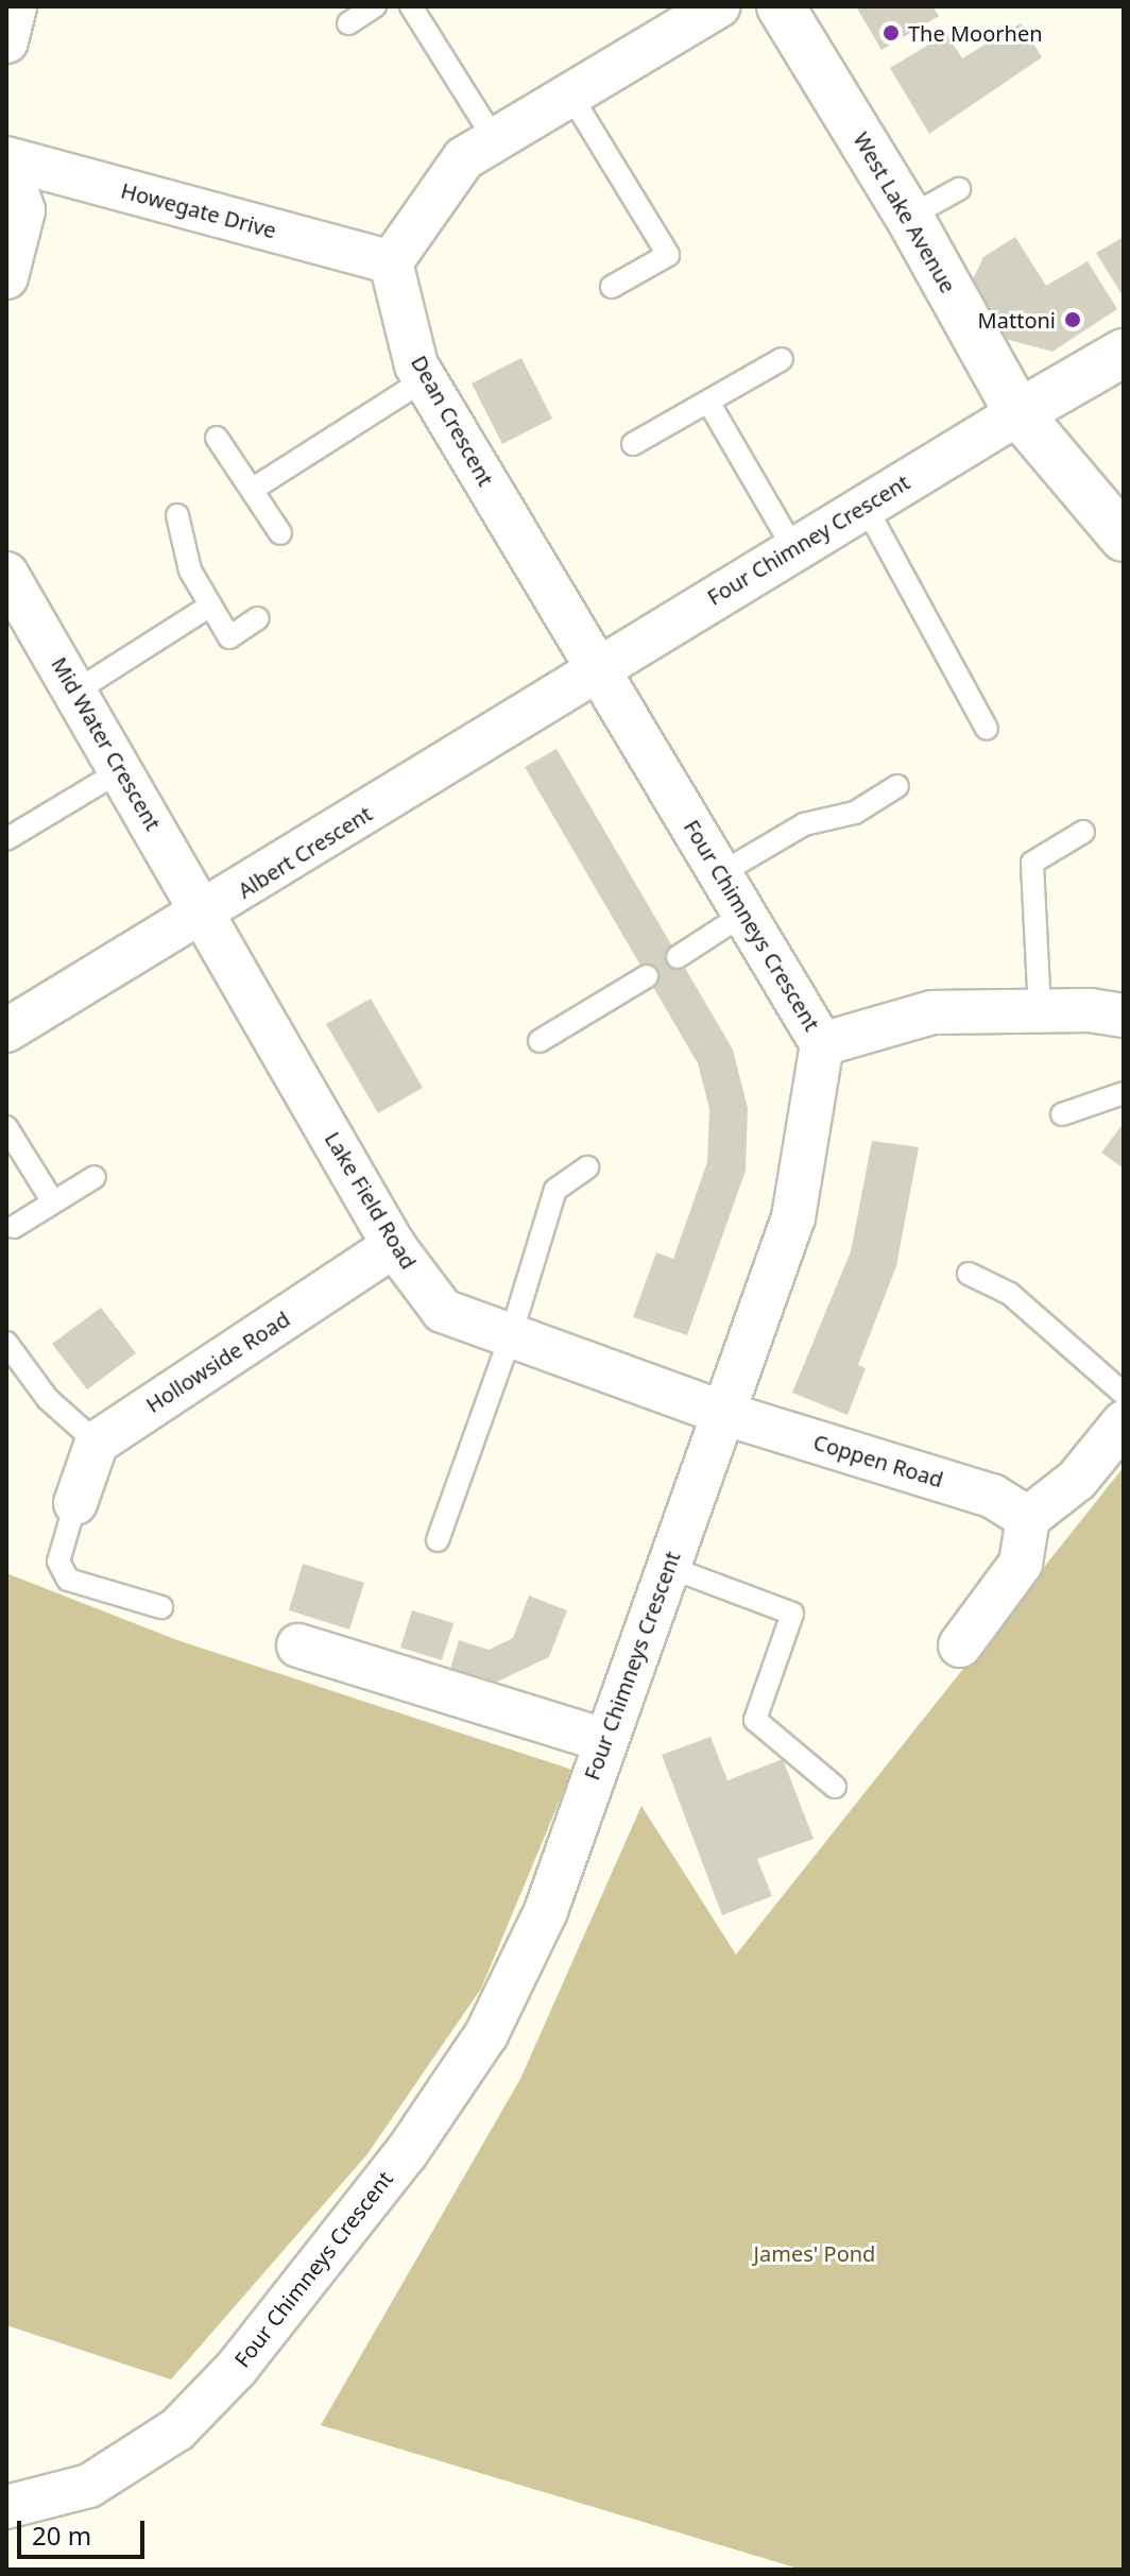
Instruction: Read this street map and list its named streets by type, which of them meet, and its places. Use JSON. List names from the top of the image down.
{
  "streets": {
    "street": [
      "Howegate Drive",
      "West Lake Avenue",
      "Dean Crescent",
      "Four Chimney Crescent",
      "Mid Water Crescent",
      "Albert Crescent",
      "Four Chimneys Crescent",
      "Lake Field Road",
      "Hollowside Road",
      "Coppen Road"
    ]
  },
  "crossings": [
    ["Howegate Drive", "Dean Crescent"],
    ["West Lake Avenue", "Four Chimney Crescent"],
    ["Dean Crescent", "Four Chimney Crescent"],
    ["Dean Crescent", "Albert Crescent"],
    ["Dean Crescent", "Four Chimneys Crescent"],
    ["Four Chimney Crescent", "Albert Crescent"],
    ["Four Chimney Crescent", "Four Chimneys Crescent"],
    ["Mid Water Crescent", "Albert Crescent"],
    ["Mid Water Crescent", "Lake Field Road"],
    ["Albert Crescent", "Four Chimneys Crescent"],
    ["Albert Crescent", "Lake Field Road"],
    ["Four Chimneys Crescent", "Lake Field Road"],
    ["Four Chimneys Crescent", "Coppen Road"],
    ["Lake Field Road", "Hollowside Road"],
    ["Lake Field Road", "Coppen Road"]
  ],
  "parks": ["James' Pond"],
  "places": ["The Moorhen", "Mattoni"],
  "scale_bar": "20 m"
}
